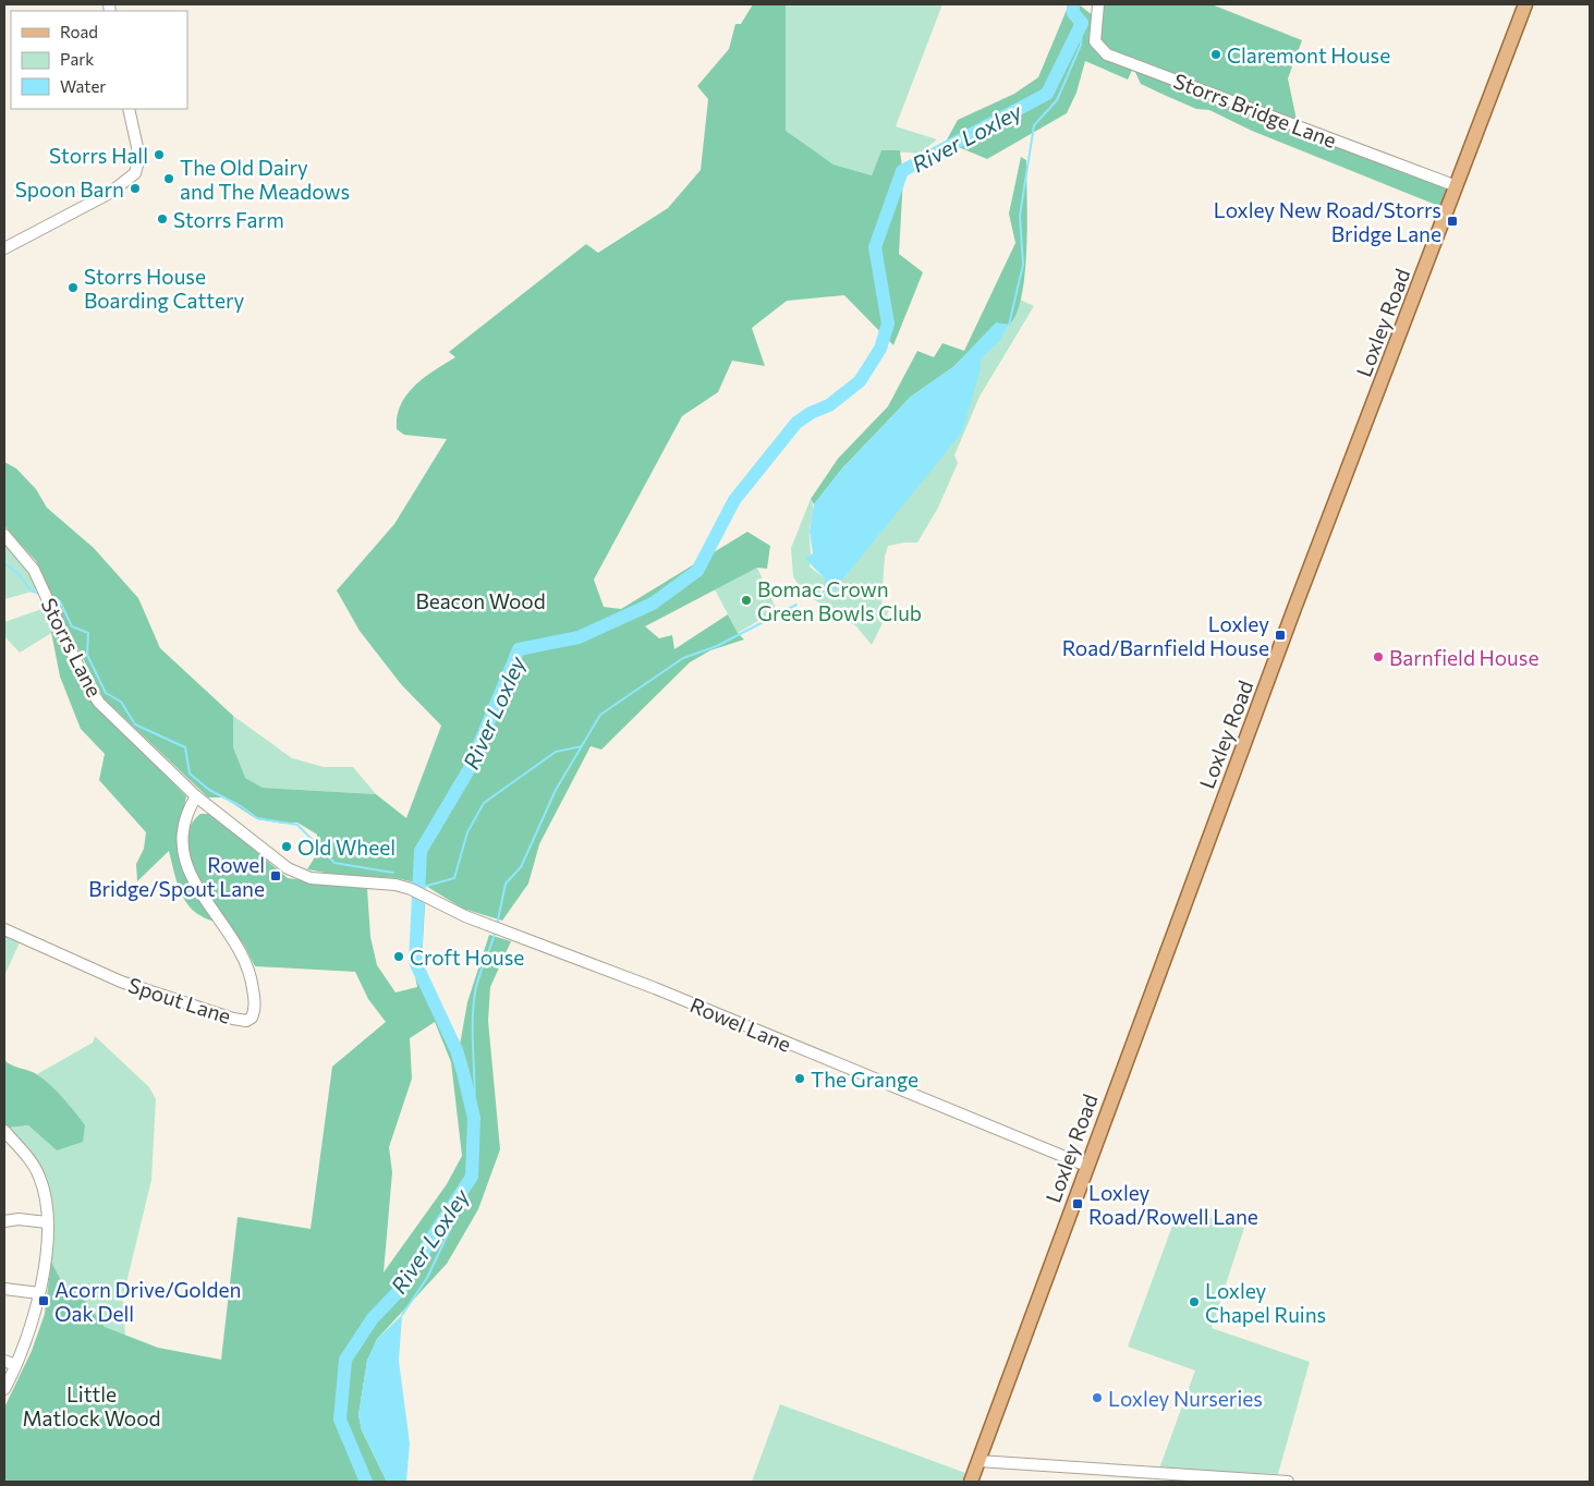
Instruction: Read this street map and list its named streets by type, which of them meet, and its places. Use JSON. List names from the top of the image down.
{
  "streets": {
    "main road": ["Loxley Road"],
    "street": [
      "Storrs Bridge Lane",
      "Storrs Lane",
      "Spout Lane",
      "Rowel Lane"
    ]
  },
  "crossings": [
    ["Storrs Bridge Lane", "Loxley Road"],
    ["Loxley Road", "Rowel Lane"],
    ["Storrs Lane", "Spout Lane"],
    ["Storrs Lane", "Rowel Lane"],
    ["Spout Lane", "Rowel Lane"]
  ],
  "water": ["River Loxley"],
  "parks": ["Beacon Wood", "Little Matlock Wood"],
  "places": {
    "other": [
      "Claremont House",
      "Storrs Hall",
      "The Old Dairy and The Meadows",
      "Spoon Barn",
      "Storrs Farm",
      "Storrs House Boarding Cattery",
      "Bomac Crown Green Bowls Club",
      "Barnfield House",
      "Old Wheel",
      "Croft House",
      "The Grange",
      "Loxley Chapel Ruins",
      "Loxley Nurseries"
    ],
    "transit": [
      "Loxley New Road/Storrs Bridge Lane",
      "Loxley Road/Barnfield House",
      "Rowel Bridge/Spout Lane",
      "Loxley Road/Rowell Lane",
      "Acorn Drive/Golden Oak Dell"
    ]
  },
  "legend": ["Road", "Park", "Water"]
}
